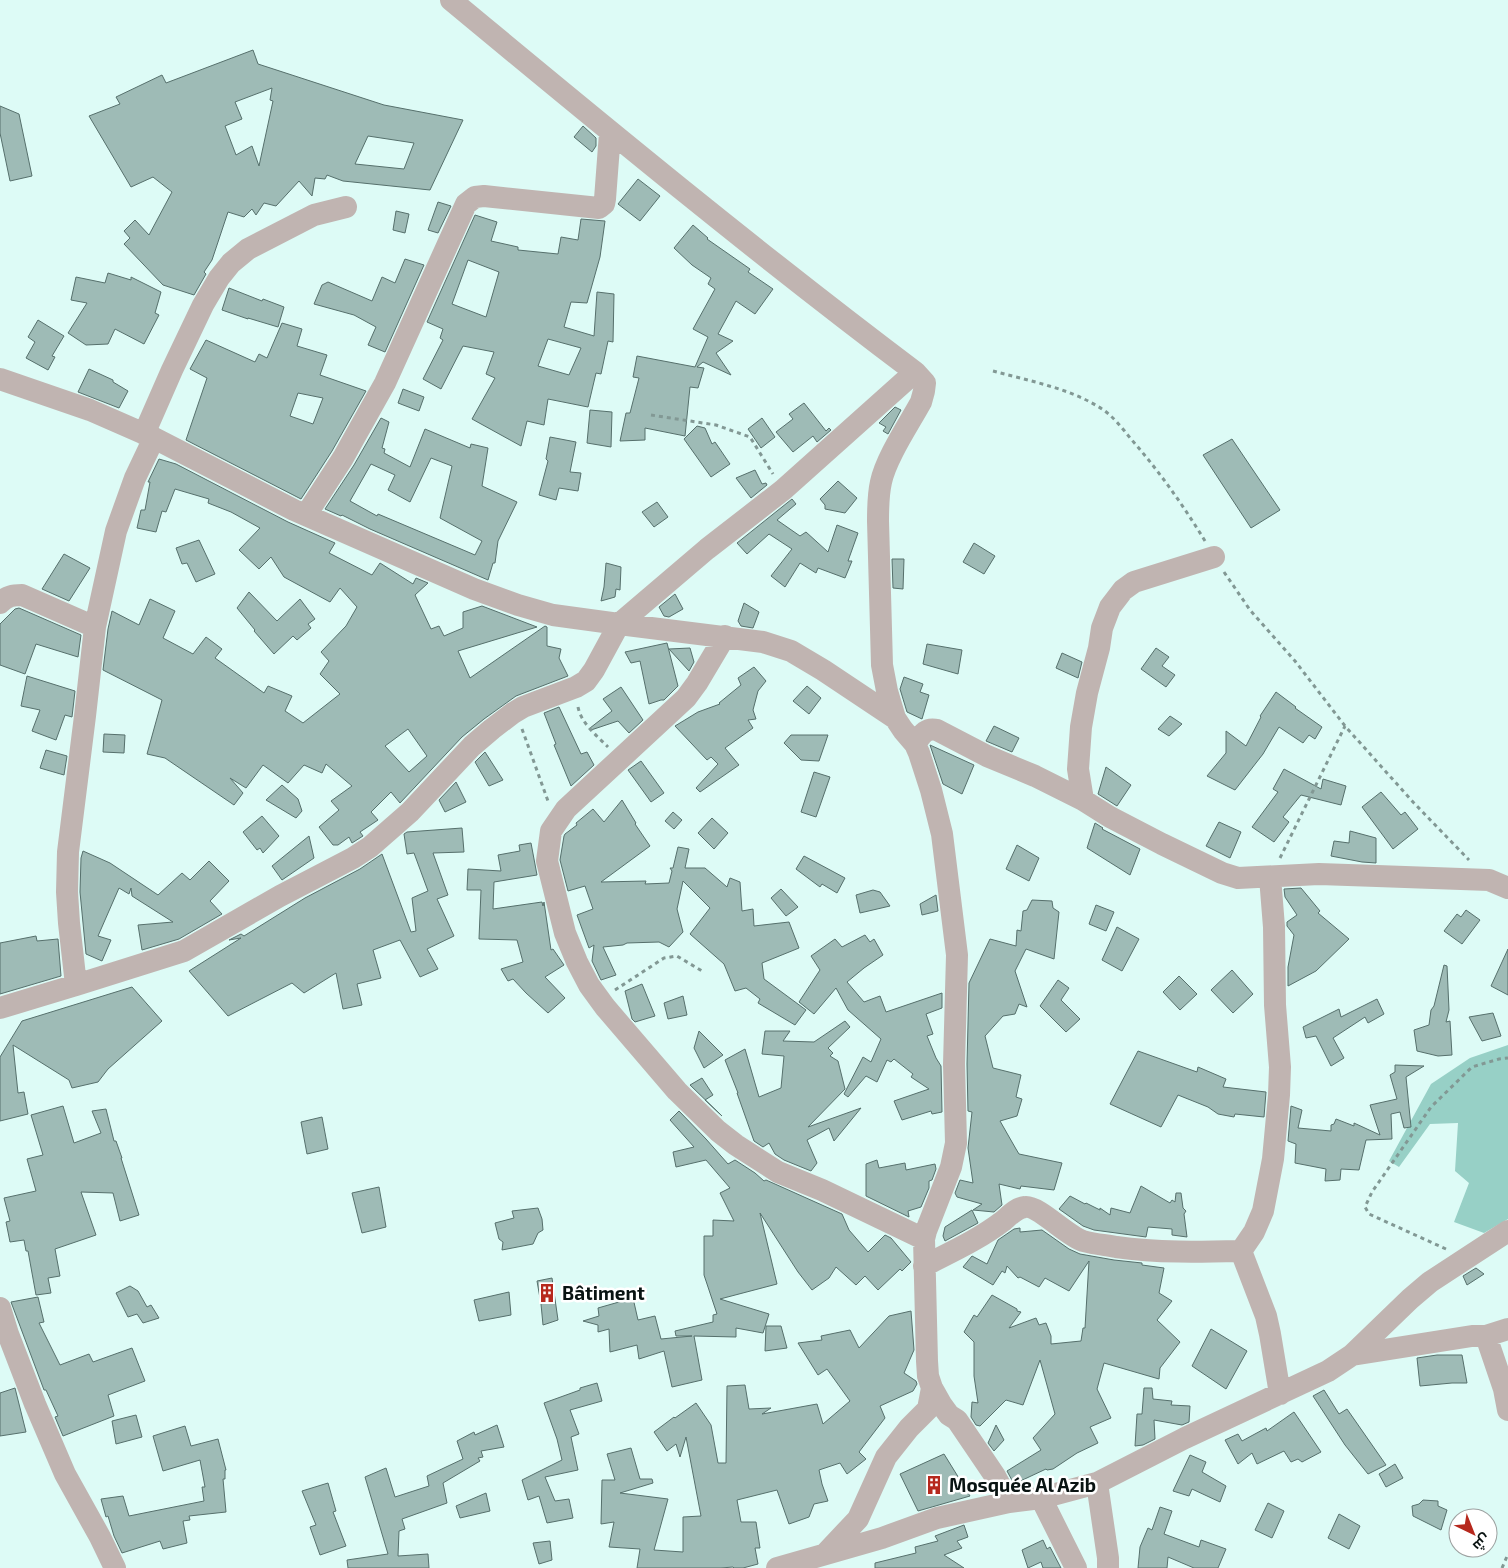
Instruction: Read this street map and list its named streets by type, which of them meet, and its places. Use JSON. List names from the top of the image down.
{
  "places": {
    "building": ["Bâtiment", "Mosquée Al Azib"]
  },
  "north": "bottom right"
}
